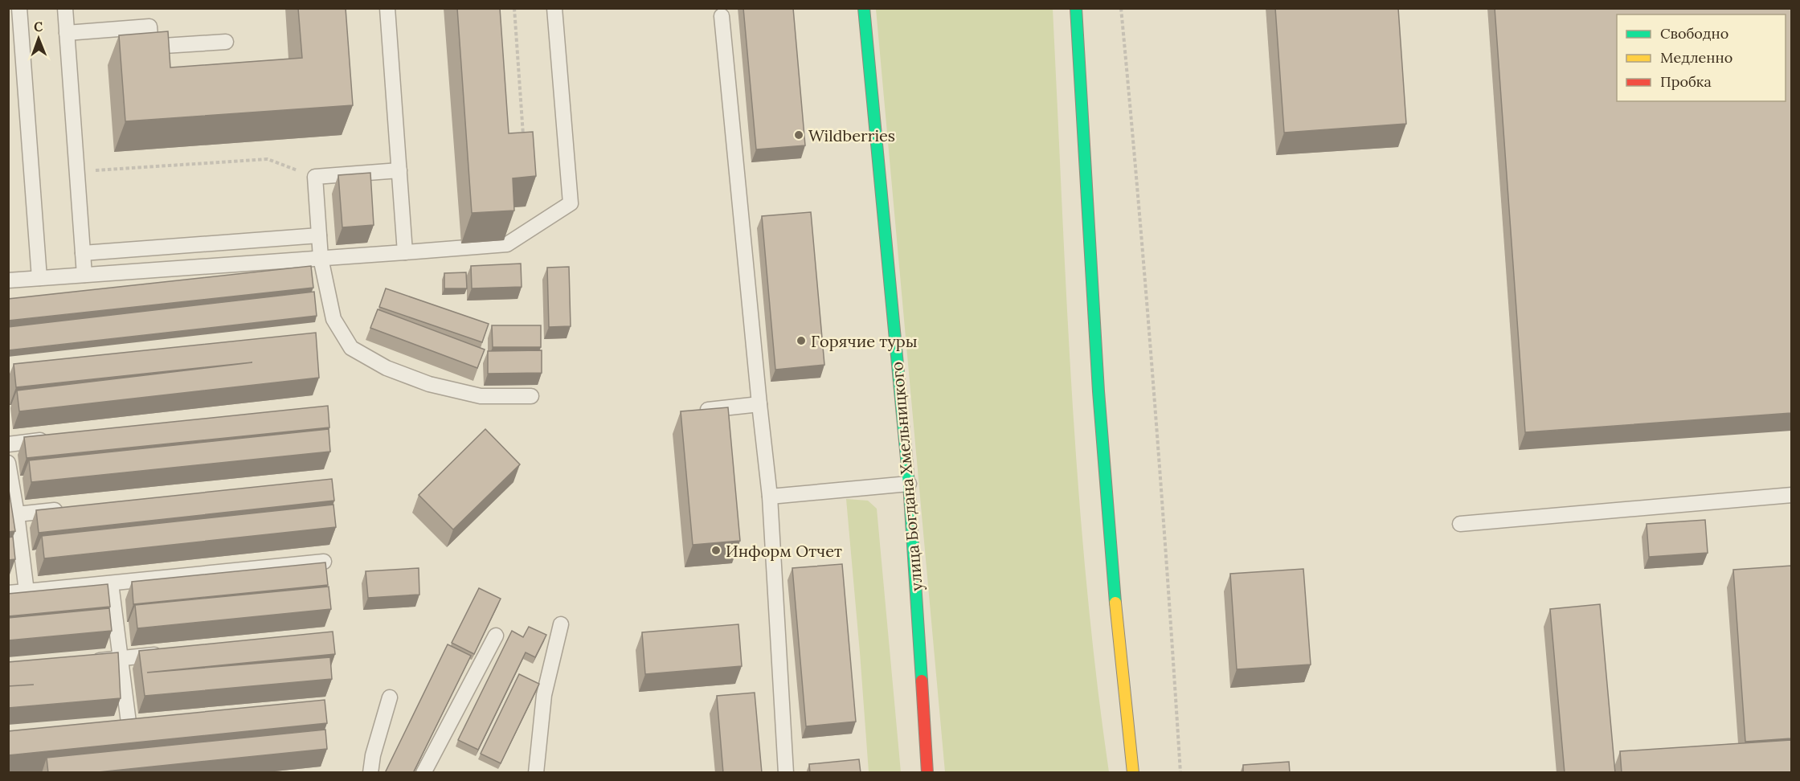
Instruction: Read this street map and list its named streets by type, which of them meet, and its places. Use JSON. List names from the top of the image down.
{
  "streets": {
    "main road": ["улица Богдана Хмельницкого"]
  },
  "places": ["Wildberries", "Горячие туры", "Информ Отчет"],
  "legend": ["Свободно", "Медленно", "Пробка"],
  "north": "top"
}
